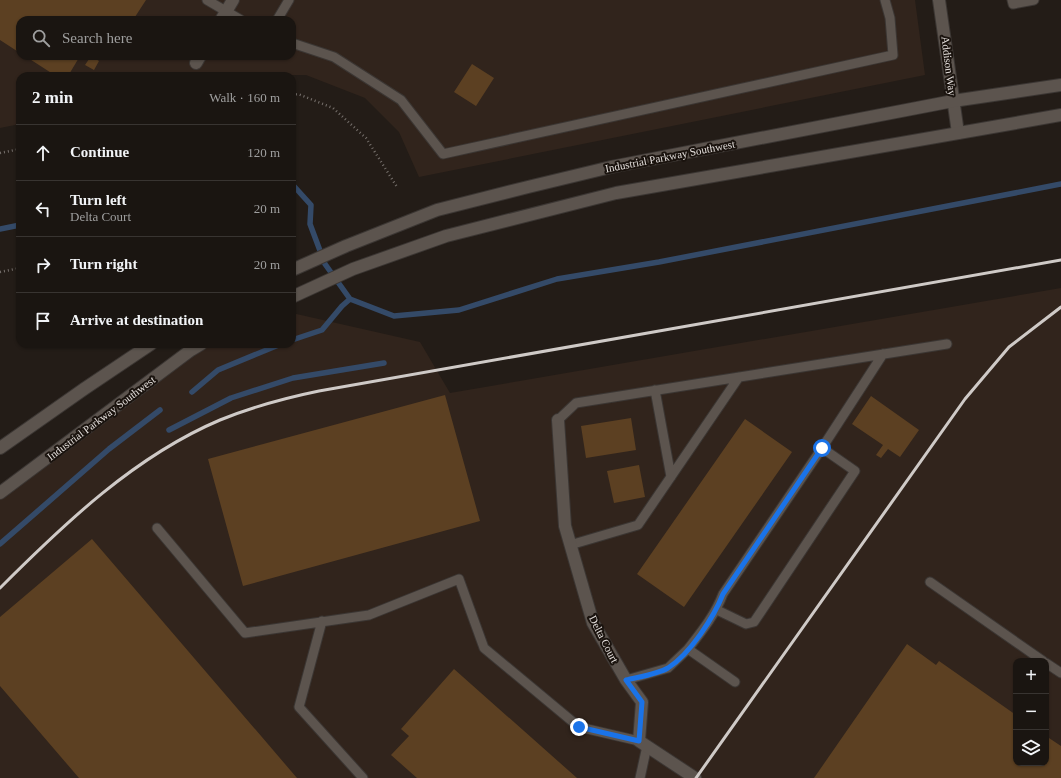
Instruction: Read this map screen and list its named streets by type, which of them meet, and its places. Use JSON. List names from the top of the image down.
{
  "streets": {
    "main road": ["Addison Way", "Industrial Parkway Southwest", "Delta Court"]
  },
  "crossings": [
    ["Addison Way", "Industrial Parkway Southwest"]
  ],
  "page": {
    "search": "Search here",
    "heading": ["2 min", "Walk · 160 m"],
    "list": [
      ["Continue", "120 m"],
      ["Turn left", "Delta Court", "20 m"],
      ["Turn right", "20 m"],
      "Arrive at destination"
    ],
    "map_buttons": ["+", "−"]
  }
}
